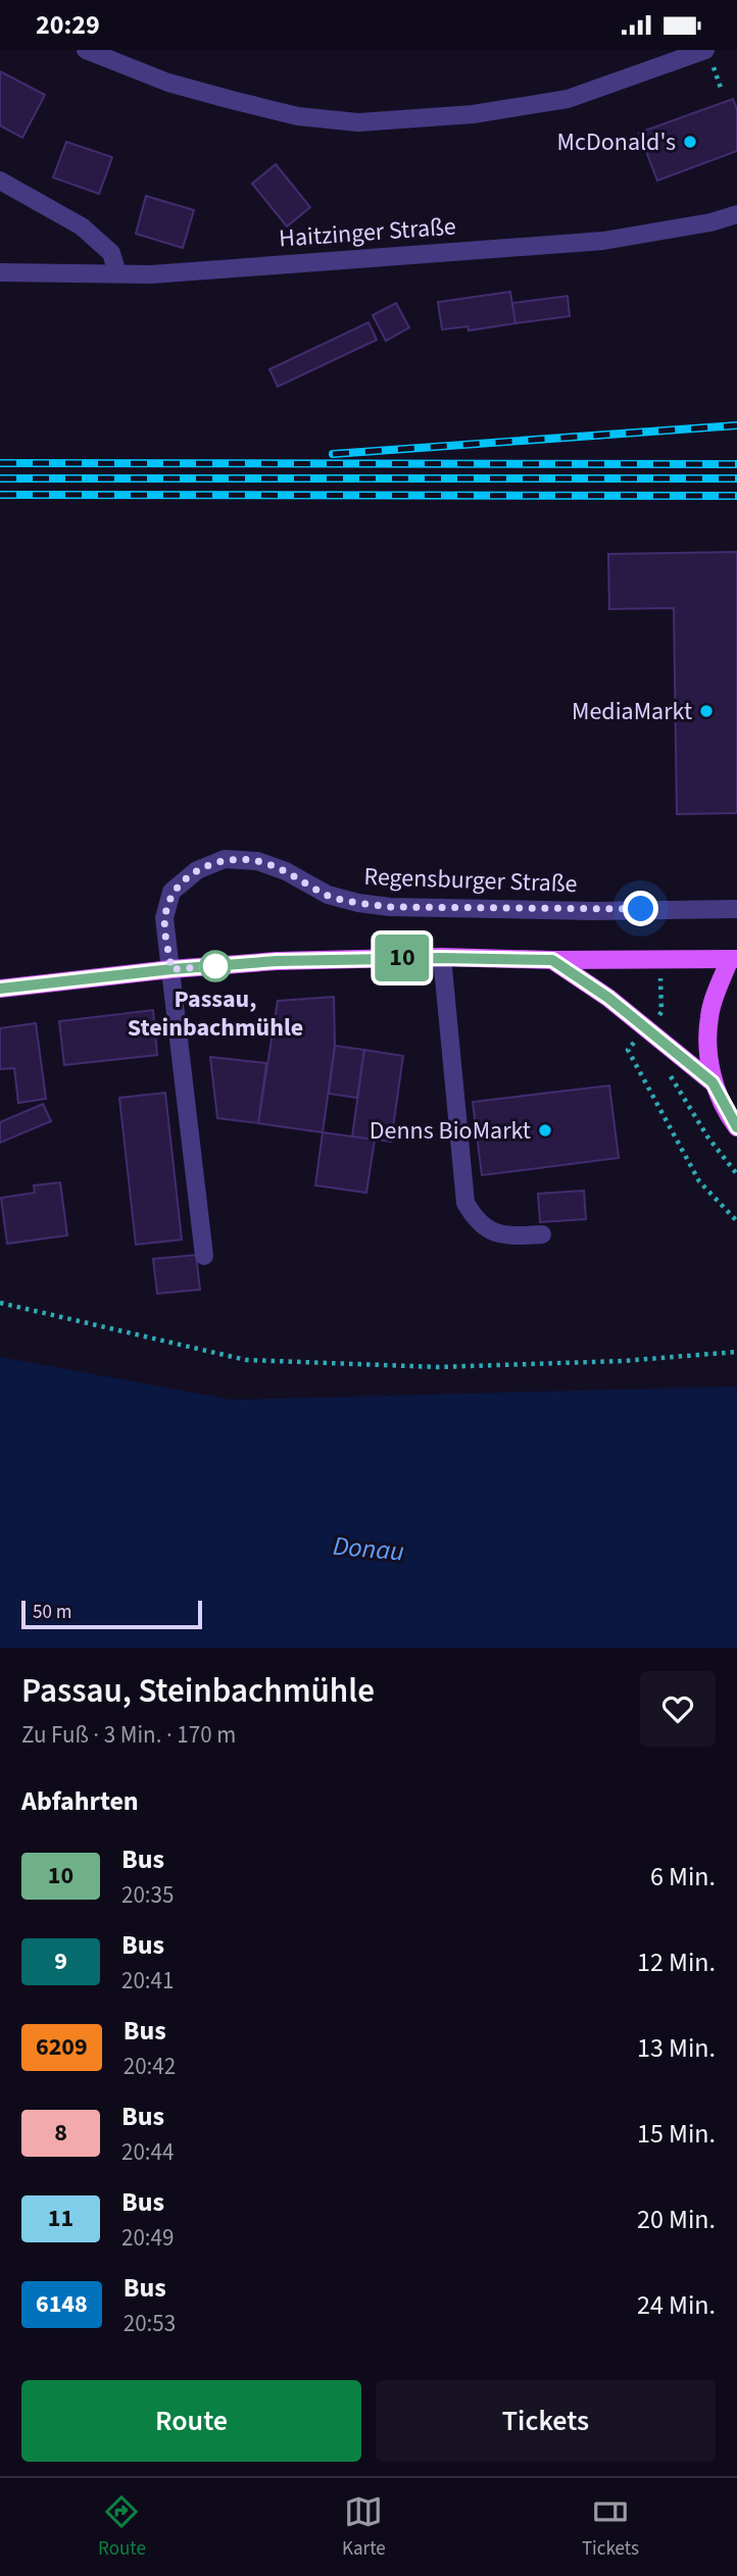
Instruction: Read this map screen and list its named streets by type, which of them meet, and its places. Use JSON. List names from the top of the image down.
{
  "streets": {
    "street": ["Haitzinger Straße", "Regensburger Straße"]
  },
  "water": ["Donau"],
  "places": [
    "McDonald's",
    "MediaMarkt",
    "Passau, Steinbachmühle",
    "Denns BioMarkt"
  ],
  "lines": ["bus line 10"],
  "scale_bar": "50 m",
  "page": {
    "status": "20:29",
    "on_map": "10",
    "scale": "50 m",
    "heading": [
      ["Passau, Steinbachmühle", "Zu Fuß · 3 Min. · 170 m"],
      "Abfahrten"
    ],
    "list": [
      {
        "mark": "10",
        "name": "Bus",
        "note": "20:35",
        "value": "6 Min."
      },
      {
        "mark": "9",
        "name": "Bus",
        "note": "20:41",
        "value": "12 Min."
      },
      {
        "mark": "6209",
        "name": "Bus",
        "note": "20:42",
        "value": "13 Min."
      },
      {
        "mark": "8",
        "name": "Bus",
        "note": "20:44",
        "value": "15 Min."
      },
      {
        "mark": "11",
        "name": "Bus",
        "note": "20:49",
        "value": "20 Min."
      },
      {
        "mark": "6148",
        "name": "Bus",
        "note": "20:53",
        "value": "24 Min."
      }
    ],
    "buttons": ["Route", "Tickets"],
    "tabs": ["Route", "Karte", "Tickets"]
  }
}
